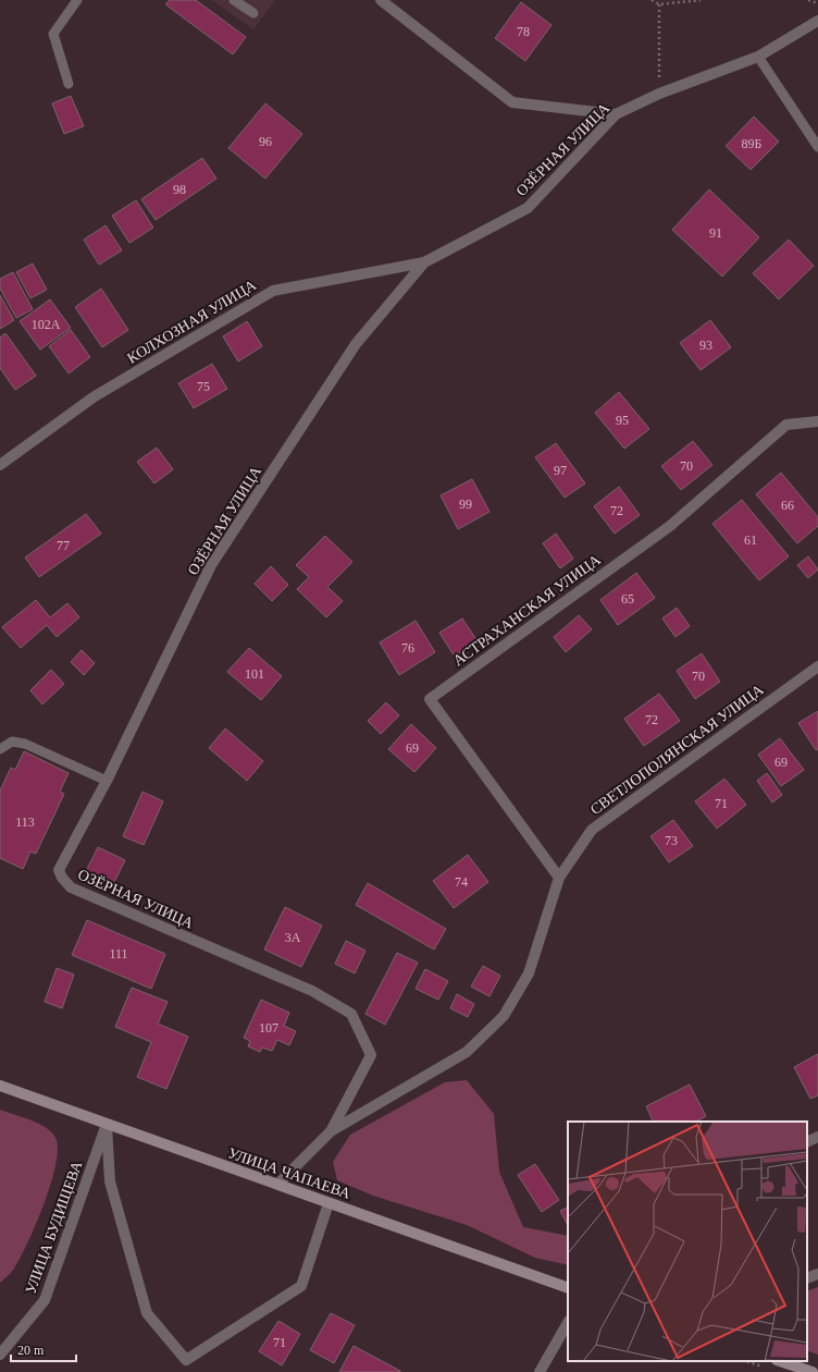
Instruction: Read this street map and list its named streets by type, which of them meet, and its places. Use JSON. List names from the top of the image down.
{
  "streets": {
    "main road": ["УЛИЦА ЧАПАЕВА"],
    "street": [
      "ОЗЁРНАЯ УЛИЦА",
      "КОЛХОЗНАЯ УЛИЦА",
      "АСТРАХАНСКАЯ УЛИЦА",
      "СВЕТЛОПОЛЯНСКАЯ УЛИЦА",
      "УЛИЦА БУДИЩЕВА"
    ]
  },
  "crossings": [
    ["ОЗЁРНАЯ УЛИЦА", "КОЛХОЗНАЯ УЛИЦА"],
    ["ОЗЁРНАЯ УЛИЦА", "СВЕТЛОПОЛЯНСКАЯ УЛИЦА"],
    ["АСТРАХАНСКАЯ УЛИЦА", "СВЕТЛОПОЛЯНСКАЯ УЛИЦА"],
    ["СВЕТЛОПОЛЯНСКАЯ УЛИЦА", "УЛИЦА ЧАПАЕВА"],
    ["УЛИЦА ЧАПАЕВА", "УЛИЦА БУДИЩЕВА"]
  ],
  "house_numbers": [
    "78",
    "96",
    "89Б",
    "98",
    "91",
    "102А",
    "93",
    "75",
    "95",
    "70",
    "97",
    "99",
    "66",
    "72",
    "61",
    "77",
    "65",
    "76",
    "101",
    "70",
    "72",
    "69",
    "69",
    "71",
    "113",
    "73",
    "74",
    "3А",
    "111",
    "107",
    "71"
  ],
  "scale_bar": "20 m"
}
